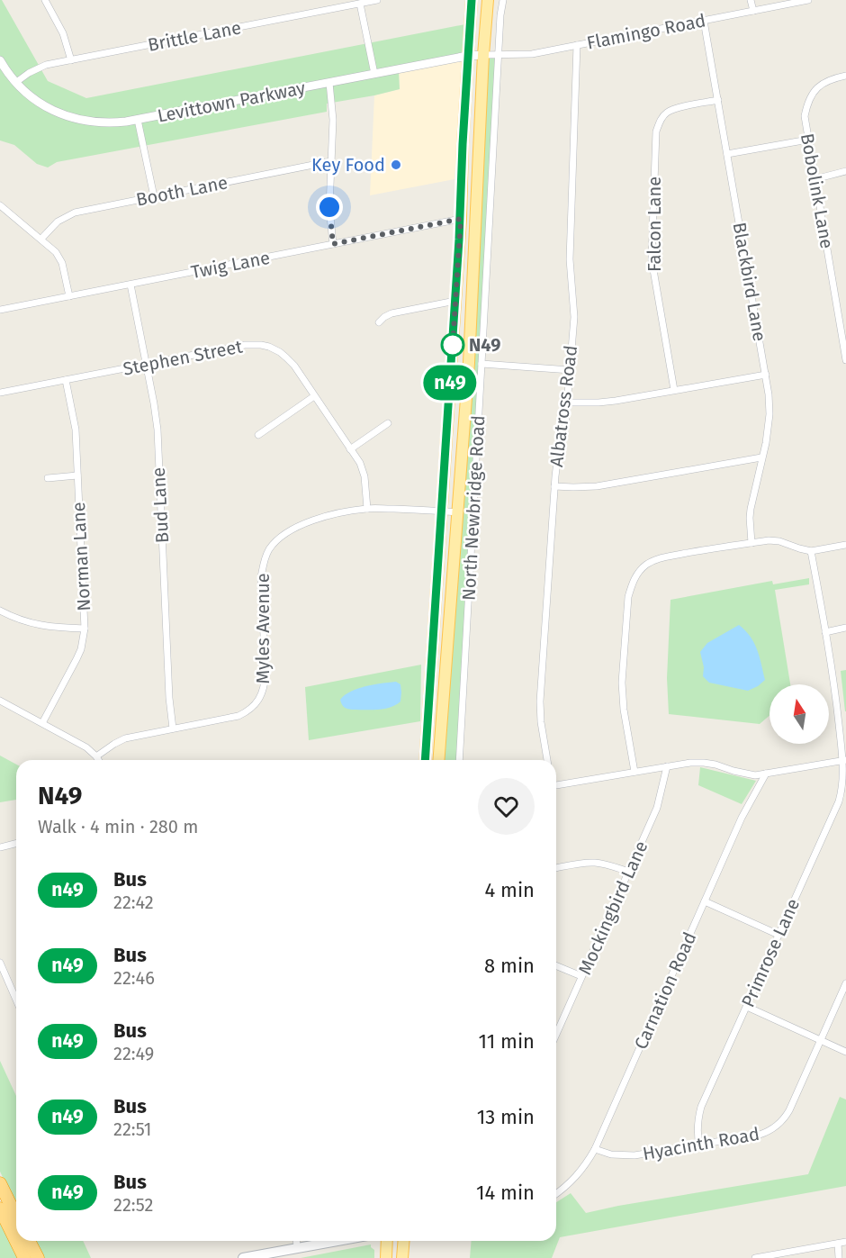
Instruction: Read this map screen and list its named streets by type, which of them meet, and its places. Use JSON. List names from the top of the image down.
{
  "streets": {
    "street": [
      "Flamingo Road",
      "Brittle Lane",
      "Levittown Parkway",
      "Booth Lane",
      "Bobolink Lane",
      "Falcon Lane",
      "Twig Lane",
      "Blackbird Lane",
      "Stephen Street",
      "Albatross Road",
      "Bud Lane",
      "North Newbridge Road",
      "Norman Lane",
      "Myles Avenue",
      "Mockingbird Lane",
      "Primrose Lane",
      "Carnation Road",
      "Hyacinth Road"
    ]
  },
  "crossings": [
    ["Flamingo Road", "Levittown Parkway"],
    ["Flamingo Road", "Blackbird Lane"],
    ["Flamingo Road", "Albatross Road"],
    ["Flamingo Road", "North Newbridge Road"],
    ["Brittle Lane", "Levittown Parkway"],
    ["Falcon Lane", "Blackbird Lane"],
    ["Twig Lane", "Bud Lane"],
    ["Stephen Street", "Bud Lane"],
    ["Stephen Street", "Norman Lane"],
    ["Stephen Street", "Myles Avenue"],
    ["Bud Lane", "Myles Avenue"],
    ["Primrose Lane", "Hyacinth Road"],
    ["Carnation Road", "Hyacinth Road"]
  ],
  "places": ["Key Food", "N49"],
  "lines": ["bus line n49"],
  "north": "top",
  "page": {
    "on_map": "n49",
    "heading": ["N49", "Walk · 4 min · 280 m"],
    "list": [
      {
        "mark": "n49",
        "name": "Bus",
        "note": "22:42",
        "value": "4 min"
      },
      {
        "mark": "n49",
        "name": "Bus",
        "note": "22:46",
        "value": "8 min"
      },
      {
        "mark": "n49",
        "name": "Bus",
        "note": "22:49",
        "value": "11 min"
      },
      {
        "mark": "n49",
        "name": "Bus",
        "note": "22:51",
        "value": "13 min"
      },
      {
        "mark": "n49",
        "name": "Bus",
        "note": "22:52",
        "value": "14 min"
      }
    ]
  }
}
